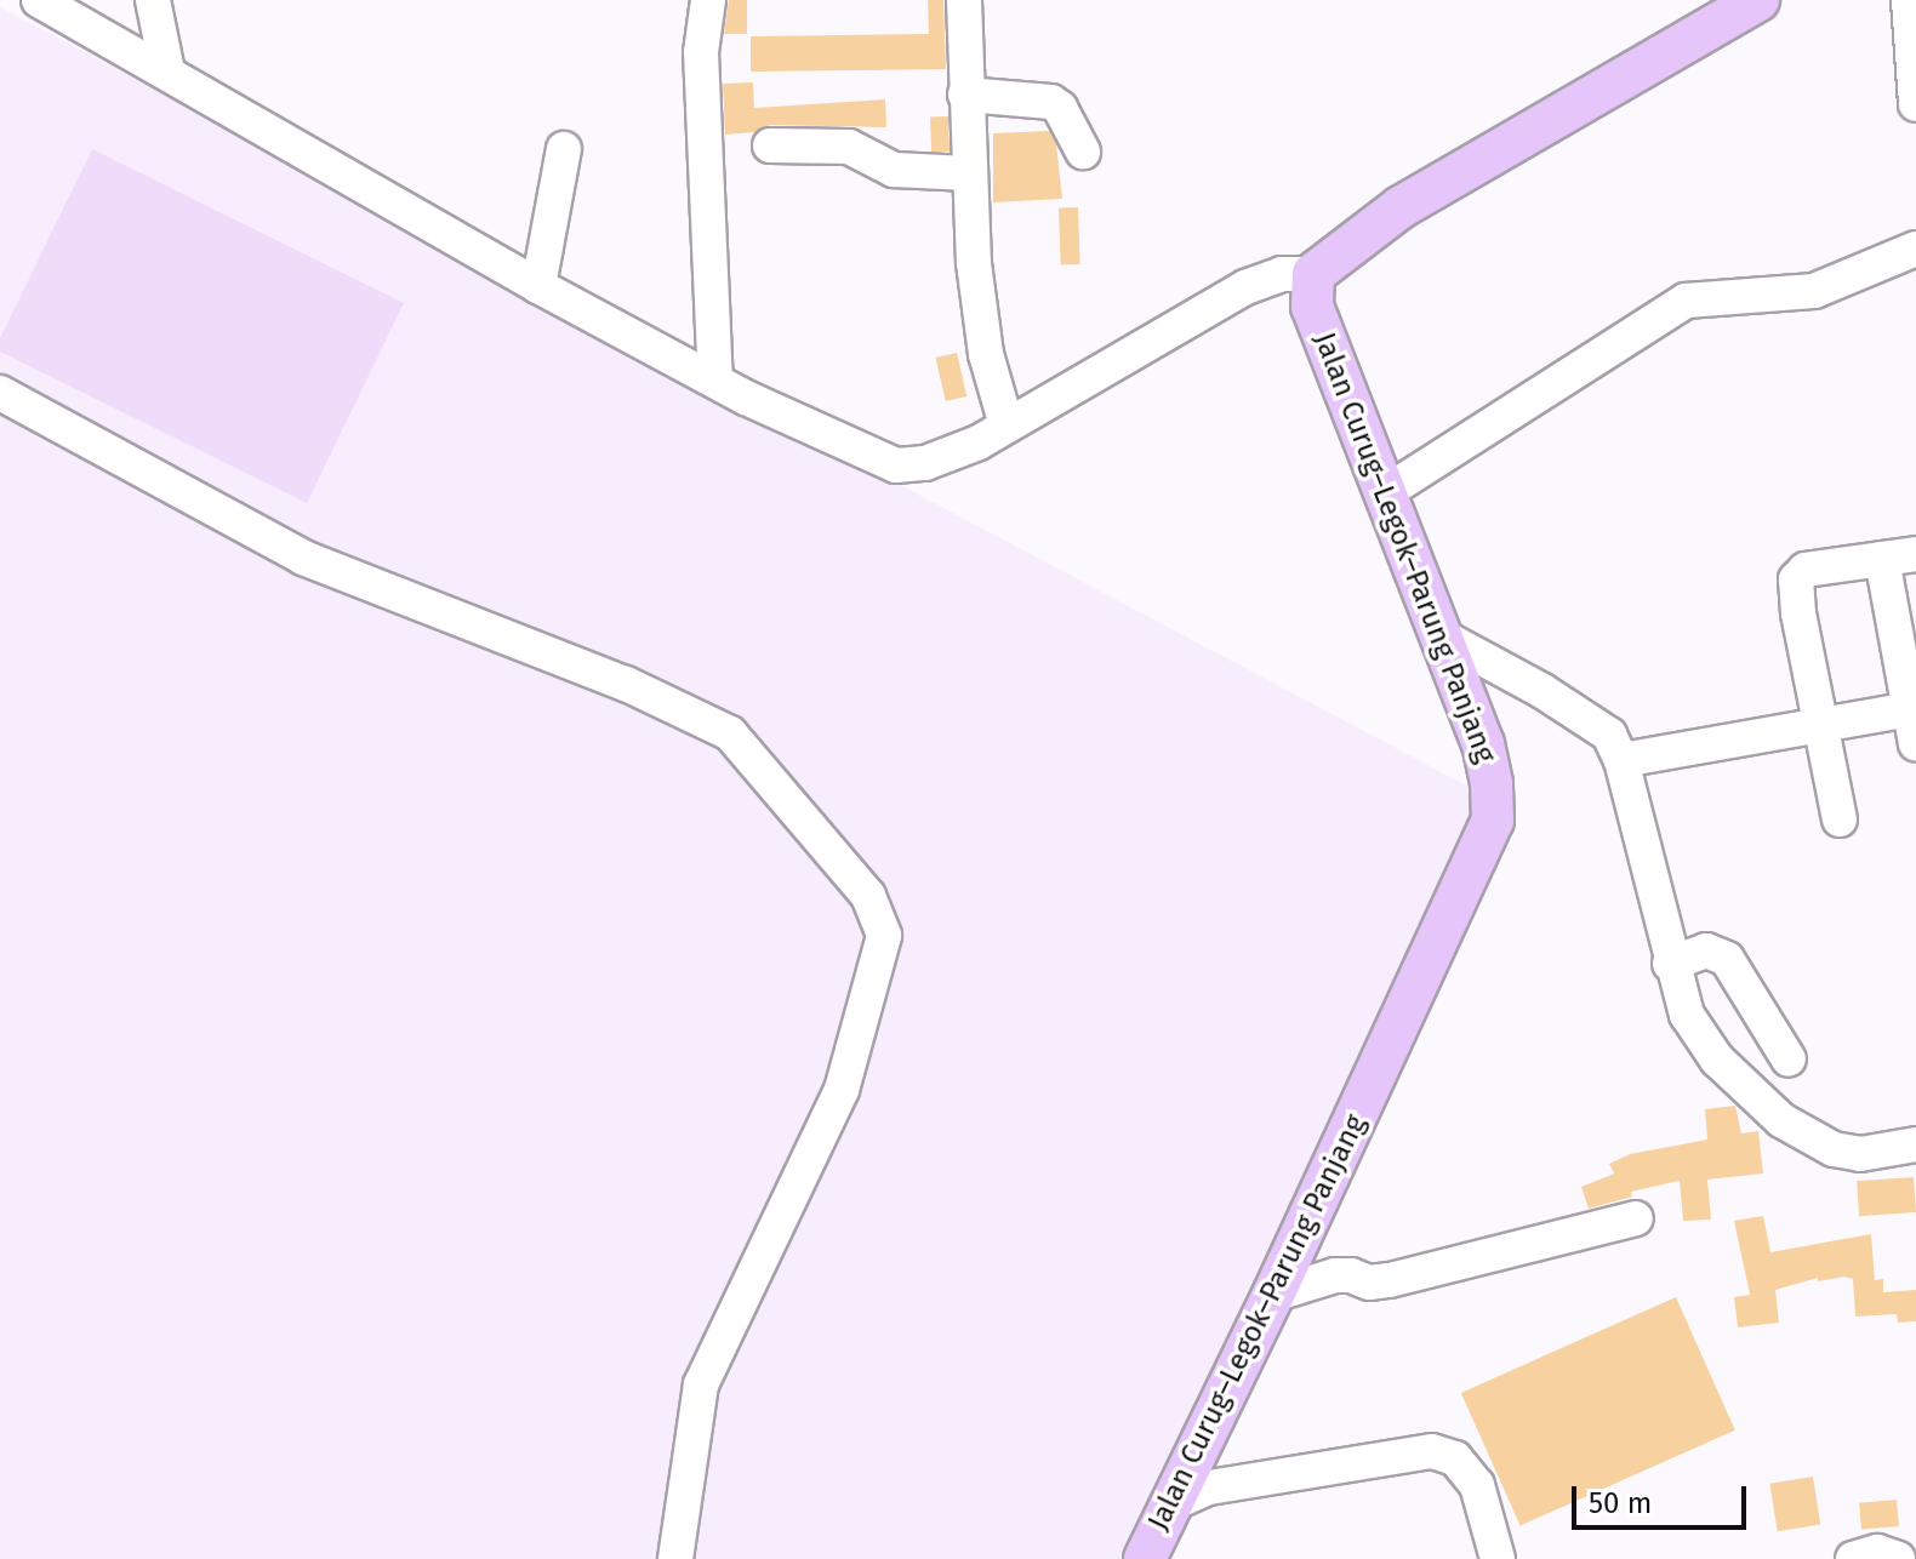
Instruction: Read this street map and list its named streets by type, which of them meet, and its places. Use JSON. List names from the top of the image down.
{
  "streets": {
    "main road": ["Jalan Curug–Legok–Parung Panjang"]
  },
  "scale_bar": "50 m"
}
